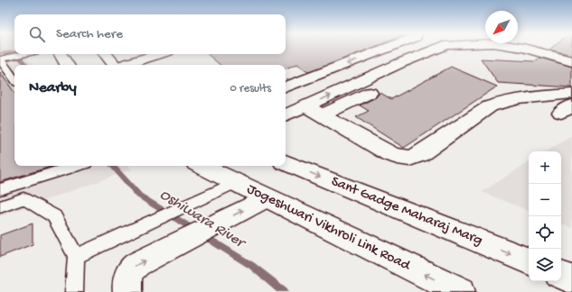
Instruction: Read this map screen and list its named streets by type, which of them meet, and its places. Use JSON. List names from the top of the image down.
{
  "streets": {
    "street": ["Sant Gadge Maharaj Marg", "Jogeshwari Vikhroli Link Road"]
  },
  "one_way": ["Sant Gadge Maharaj Marg", "Jogeshwari Vikhroli Link Road"],
  "water": ["Oshiwara River"],
  "north": "bottom left",
  "page": {
    "search": "Search here",
    "heading": ["Nearby", "0 results"],
    "map_buttons": ["+", "−"]
  }
}
